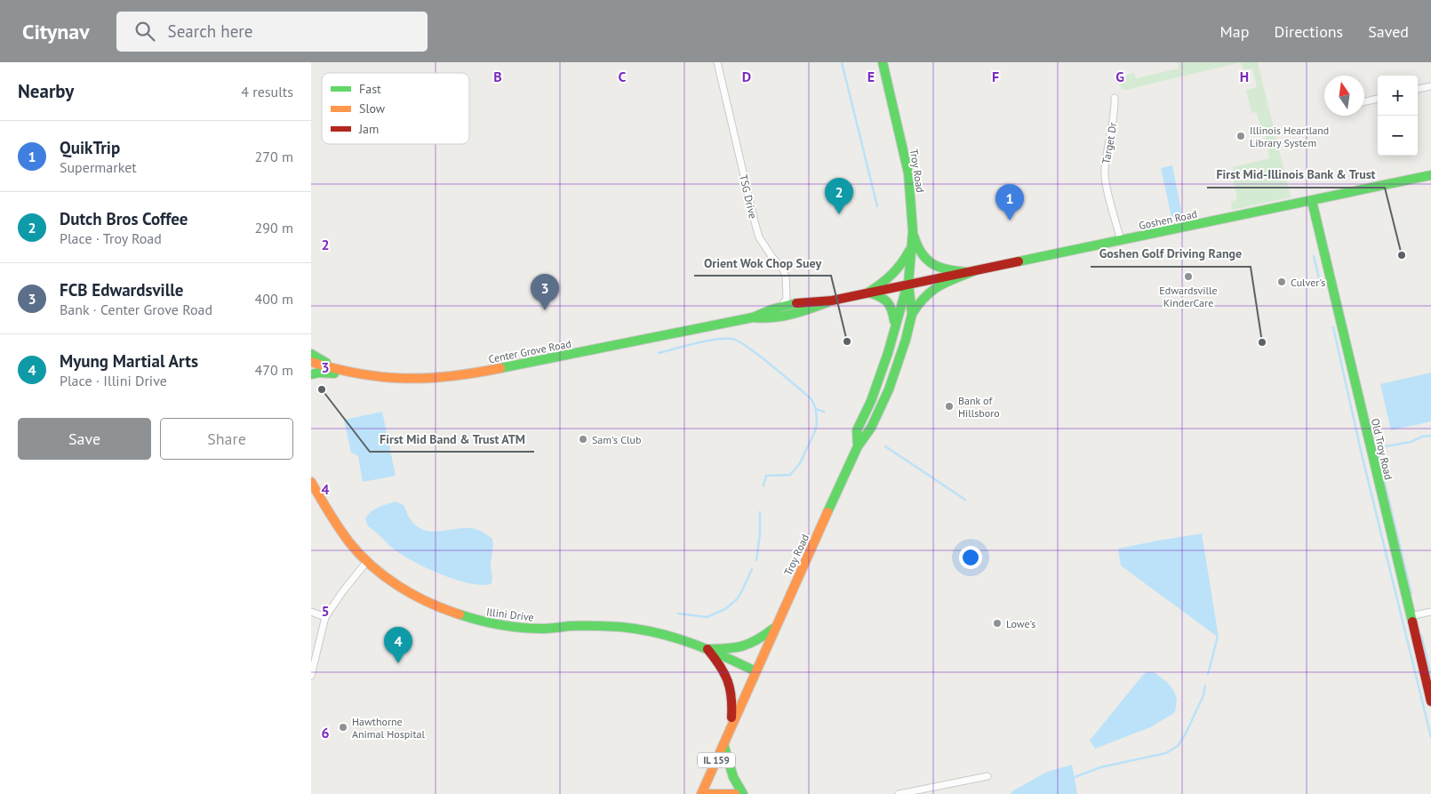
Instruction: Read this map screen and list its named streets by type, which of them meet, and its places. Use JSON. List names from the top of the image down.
{
  "streets": {
    "main road": [
      "Troy Road",
      "Goshen Road",
      "Center Grove Road",
      "Old Troy Road",
      "Illini Drive",
      "IL 159"
    ],
    "street": ["Target Dr", "TSG Drive"]
  },
  "crossings": [
    ["Target Dr", "Goshen Road"],
    ["Troy Road", "Goshen Road"],
    ["Troy Road", "Center Grove Road"],
    ["Troy Road", "Illini Drive"],
    ["Troy Road", "IL 159"],
    ["TSG Drive", "Center Grove Road"],
    ["Goshen Road", "Center Grove Road"],
    ["Goshen Road", "Old Troy Road"],
    ["Illini Drive", "IL 159"]
  ],
  "places": [
    "Illinois Heartland Library System",
    "First Mid-Illinois Bank & Trust",
    "Edwardsville KinderCare",
    "Culver's",
    "Orient Wok Chop Suey",
    "Goshen Golf Driving Range",
    "First Mid Band & Trust ATM",
    "Bank of Hillsboro",
    "Sam's Club",
    "Lowe's",
    "Hawthorne Animal Hospital"
  ],
  "legend": ["Fast", "Slow", "Jam"],
  "north": "top",
  "page": {
    "header": "Citynav",
    "search": "Search here",
    "nav": ["Map", "Directions", "Saved"],
    "heading": ["Nearby", "4 results"],
    "map_buttons": ["+", "−"],
    "list": [
      {
        "mark": "1",
        "name": "QuikTrip",
        "note": "Supermarket",
        "value": "270 m"
      },
      {
        "mark": "2",
        "name": "Dutch Bros Coffee",
        "note": "Place · Troy Road",
        "value": "290 m"
      },
      {
        "mark": "3",
        "name": "FCB Edwardsville",
        "note": "Bank · Center Grove Road",
        "value": "400 m"
      },
      {
        "mark": "4",
        "name": "Myung Martial Arts",
        "note": "Place · Illini Drive",
        "value": "470 m"
      }
    ],
    "pins": [
      "2",
      "1",
      "3",
      "4"
    ],
    "buttons": ["Save", "Share"]
  },
  "grid": {
    "columns": [
      "B",
      "C",
      "D",
      "E",
      "F",
      "G",
      "H"
    ],
    "rows": [
      "2",
      "3",
      "4",
      "5",
      "6"
    ]
  }
}
